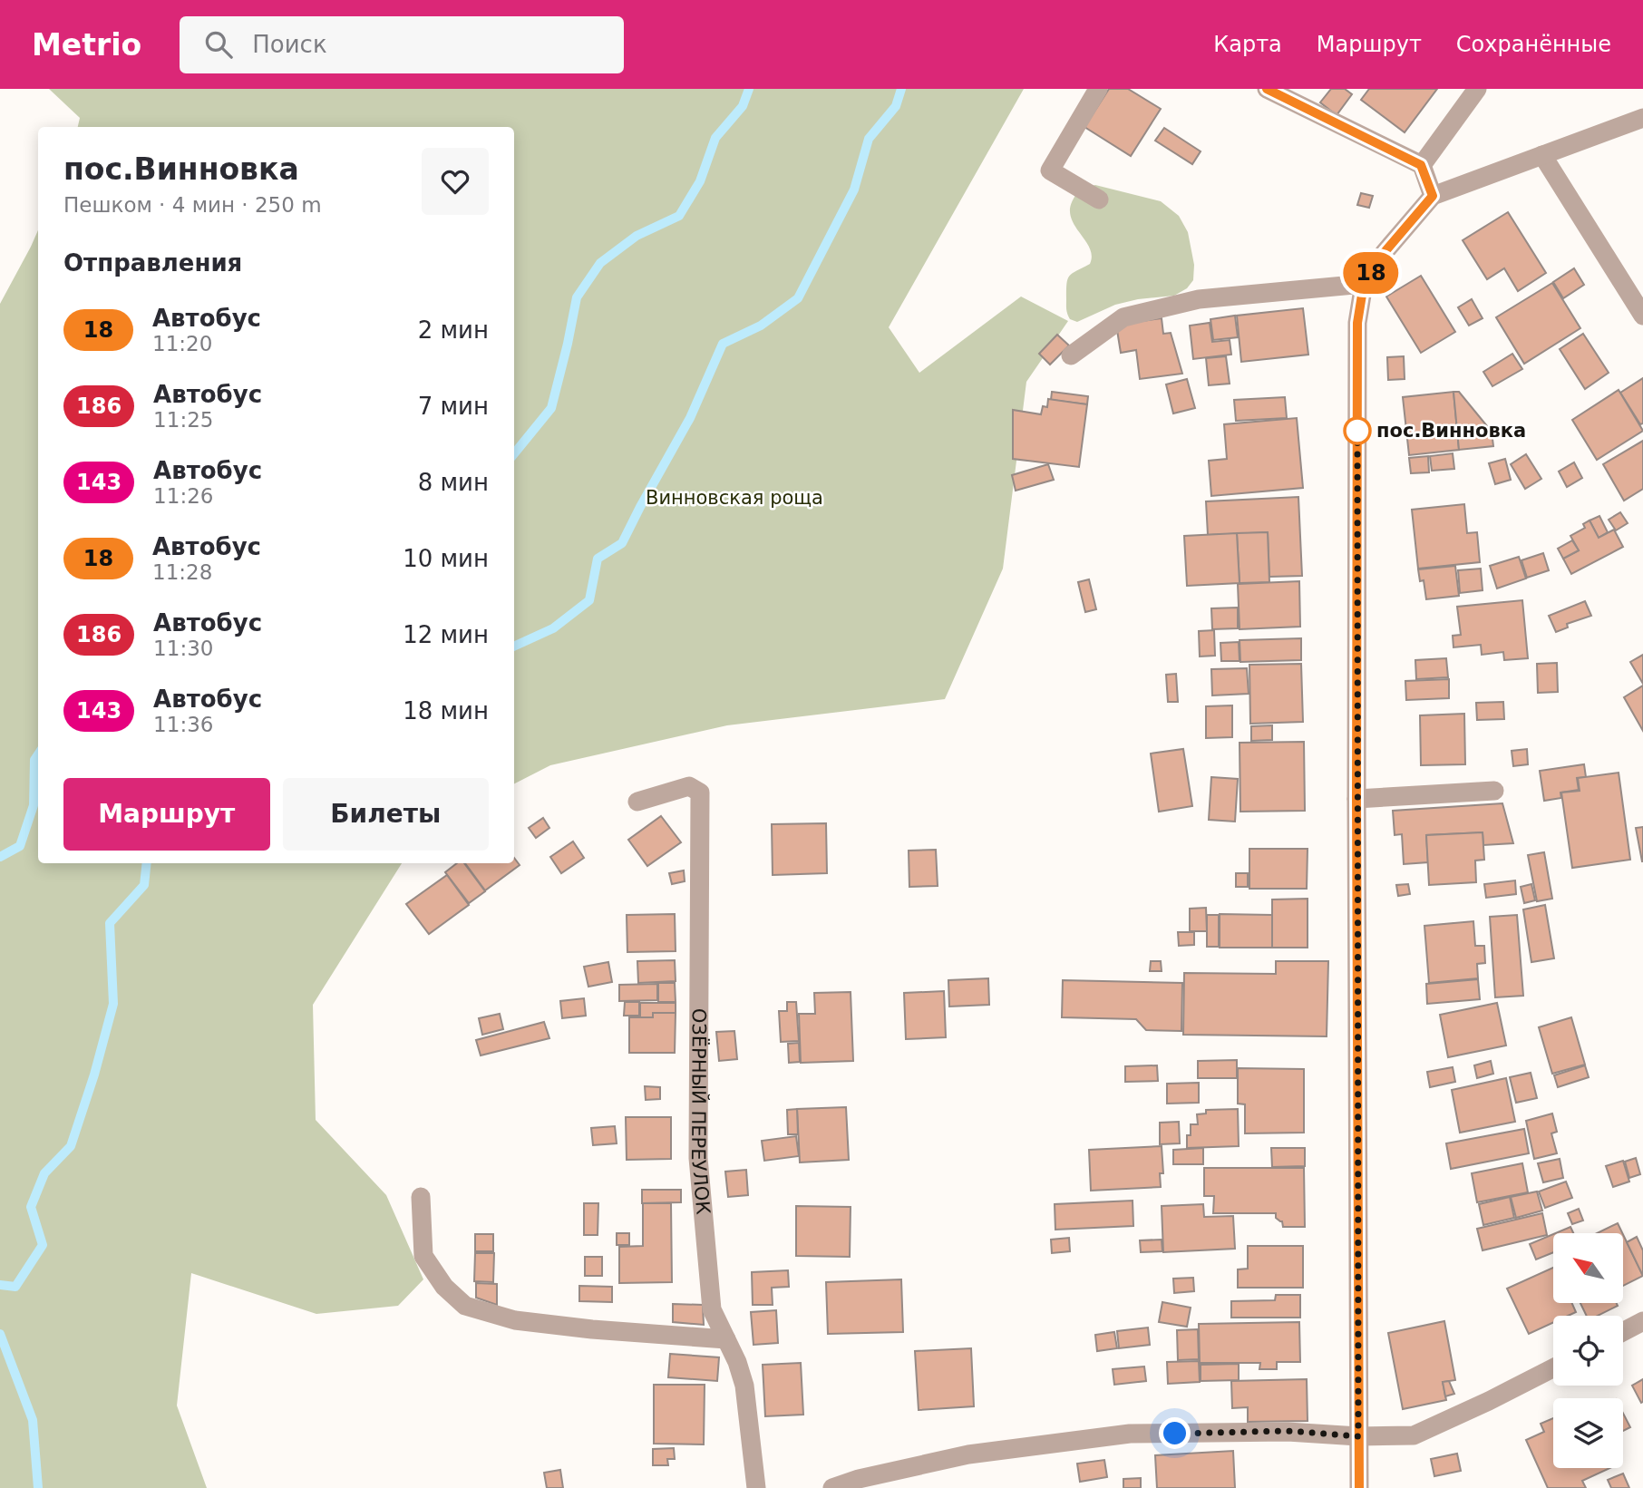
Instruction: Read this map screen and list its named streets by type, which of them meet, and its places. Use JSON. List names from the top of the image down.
{
  "streets": {
    "street": ["ОЗЁРНЫЙ ПЕРЕУЛОК"]
  },
  "parks": ["Винновская роща"],
  "places": ["пос.Винновка"],
  "lines": ["bus line 18"],
  "north": "top left",
  "page": {
    "header": "Metrio",
    "search": "Поиск",
    "nav": ["Карта", "Маршрут", "Сохранённые"],
    "on_map": "18",
    "heading": [
      ["пос.Винновка", "Пешком · 4 мин · 250 m"],
      "Отправления"
    ],
    "list": [
      {
        "mark": "18",
        "name": "Автобус",
        "note": "11:20",
        "value": "2 мин"
      },
      {
        "mark": "186",
        "name": "Автобус",
        "note": "11:25",
        "value": "7 мин"
      },
      {
        "mark": "143",
        "name": "Автобус",
        "note": "11:26",
        "value": "8 мин"
      },
      {
        "mark": "18",
        "name": "Автобус",
        "note": "11:28",
        "value": "10 мин"
      },
      {
        "mark": "186",
        "name": "Автобус",
        "note": "11:30",
        "value": "12 мин"
      },
      {
        "mark": "143",
        "name": "Автобус",
        "note": "11:36",
        "value": "18 мин"
      }
    ],
    "buttons": ["Маршрут", "Билеты"]
  }
}
